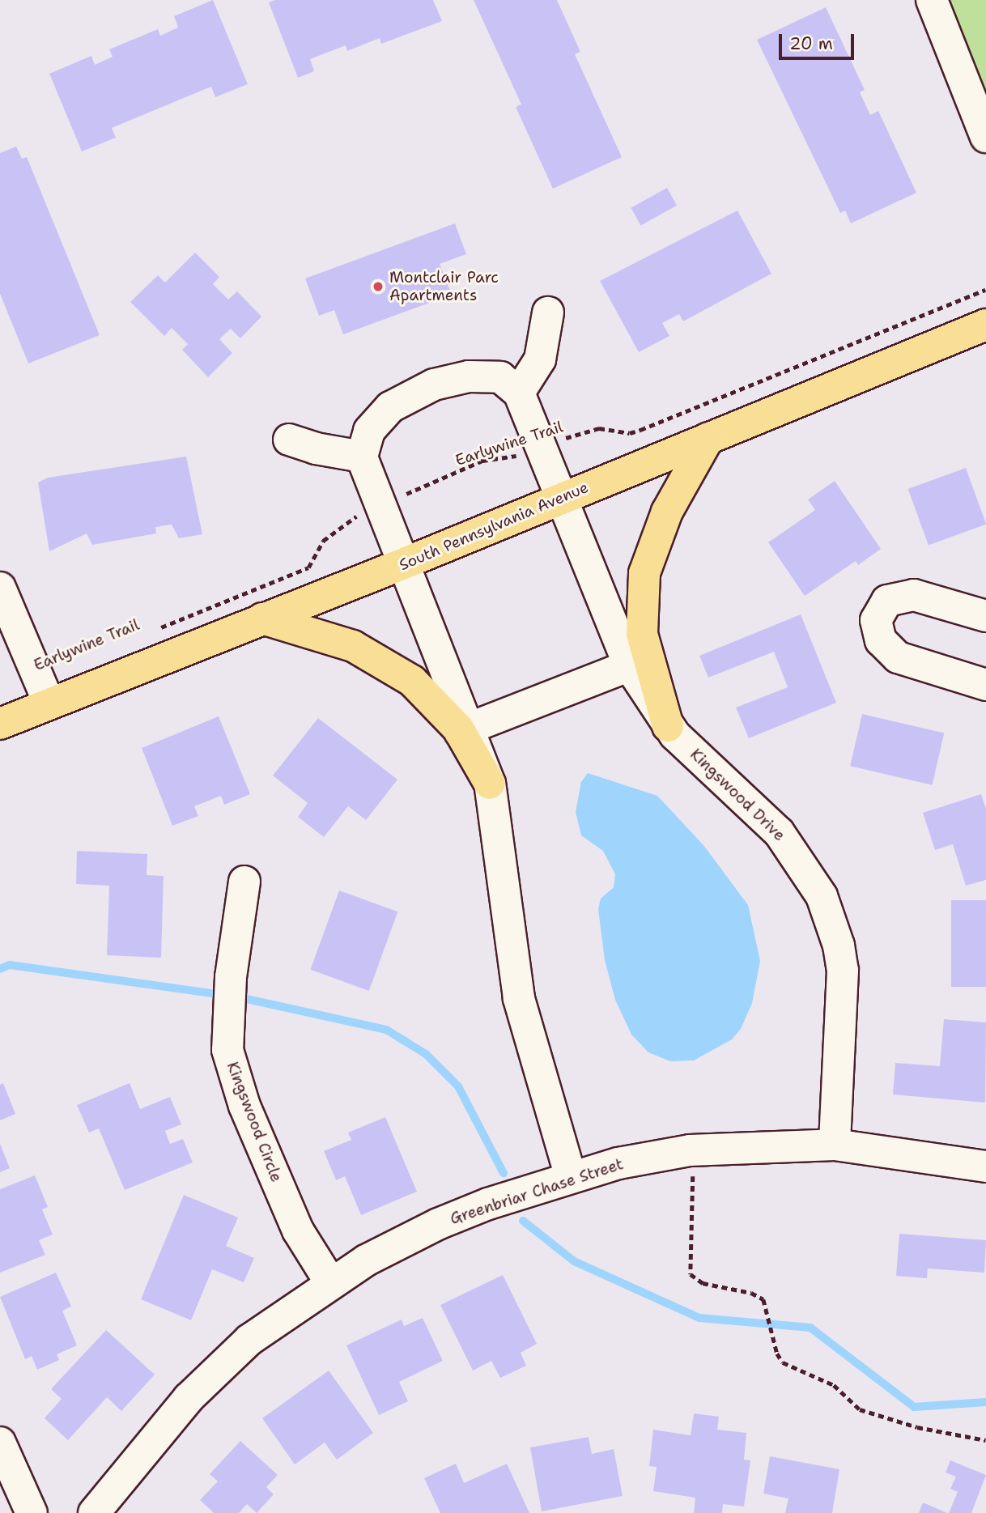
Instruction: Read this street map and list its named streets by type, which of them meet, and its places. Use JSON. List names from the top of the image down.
{
  "streets": {
    "main road": ["South Pennsylvania Avenue"],
    "street": ["Kingswood Drive", "Kingswood Circle", "Greenbriar Chase Street"],
    "path": ["Earlywine Trail"]
  },
  "crossings": [
    ["Kingswood Drive", "Greenbriar Chase Street"],
    ["Kingswood Circle", "Greenbriar Chase Street"]
  ],
  "places": ["Montclair Parc Apartments"],
  "scale_bar": "20 m"
}
